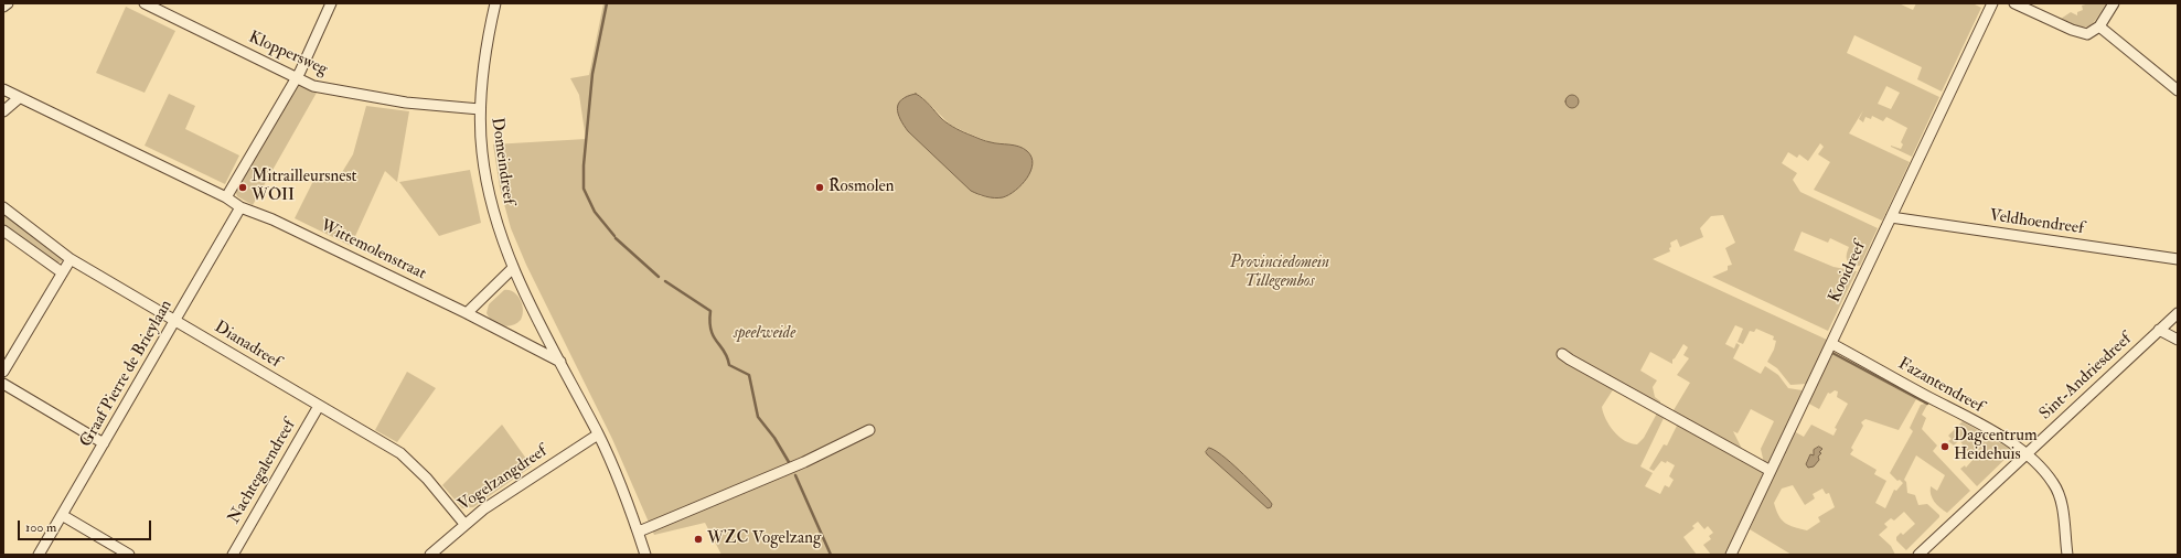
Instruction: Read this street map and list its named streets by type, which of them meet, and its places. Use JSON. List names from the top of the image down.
{
  "streets": {
    "street": [
      "Kloppersweg",
      "Domeindreef",
      "Veldhoendreef",
      "Wittemolenstraat",
      "Kooidreef",
      "Dianadreef",
      "Graaf Pierre de Brieylaan",
      "Sint-Andriesdreef",
      "Fazantendreef",
      "Nachtegalendreef",
      "Vogelzangdreef"
    ]
  },
  "crossings": [
    ["Kloppersweg", "Domeindreef"],
    ["Domeindreef", "Wittemolenstraat"],
    ["Veldhoendreef", "Kooidreef"],
    ["Wittemolenstraat", "Graaf Pierre de Brieylaan"],
    ["Kooidreef", "Fazantendreef"],
    ["Dianadreef", "Graaf Pierre de Brieylaan"],
    ["Dianadreef", "Nachtegalendreef"],
    ["Dianadreef", "Vogelzangdreef"],
    ["Sint-Andriesdreef", "Fazantendreef"]
  ],
  "parks": ["Provinciedomein Tillegembos", "speelweide"],
  "places": [
    "Mitrailleursnest WOII",
    "Rosmolen",
    "Dagcentrum Heidehuis",
    "WZC Vogelzang"
  ],
  "scale_bar": "100 m"
}
